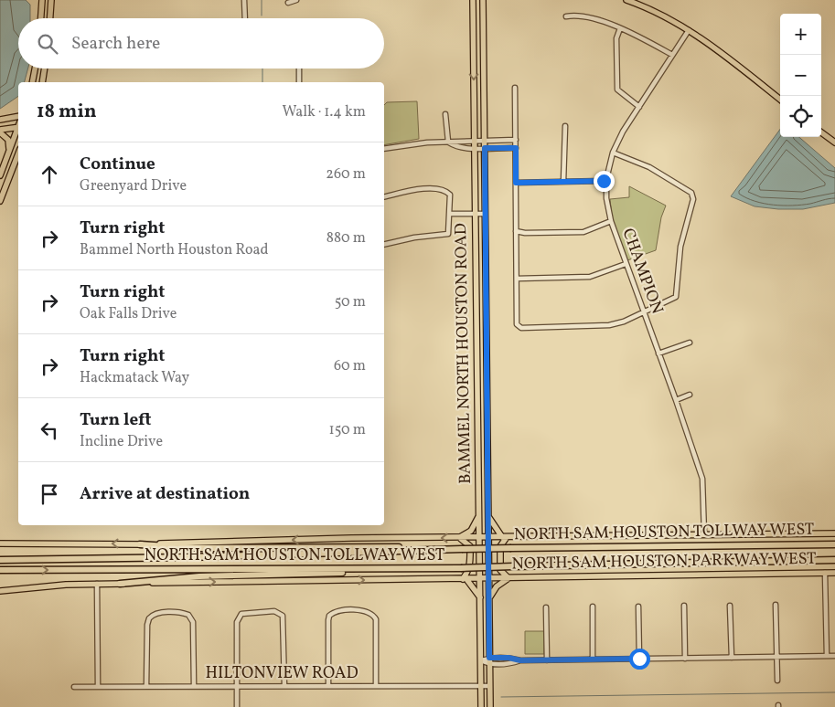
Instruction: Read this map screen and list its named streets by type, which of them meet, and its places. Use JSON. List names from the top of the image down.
{
  "streets": {
    "highway": ["NORTH SAM HOUSTON TOLLWAY WEST"],
    "main road": ["BAMMEL NORTH HOUSTON ROAD", "NORTH SAM HOUSTON PARKWAY WEST"],
    "street": ["CHAMPION", "HILTONVIEW ROAD"]
  },
  "crossings": [
    ["CHAMPION", "NORTH SAM HOUSTON PARKWAY WEST"],
    ["BAMMEL NORTH HOUSTON ROAD", "NORTH SAM HOUSTON PARKWAY WEST"],
    ["BAMMEL NORTH HOUSTON ROAD", "HILTONVIEW ROAD"]
  ],
  "page": {
    "map_buttons": ["+", "−"],
    "search": "Search here",
    "heading": ["18 min", "Walk · 1.4 km"],
    "list": [
      ["Continue", "Greenyard Drive", "260 m"],
      ["Turn right", "Bammel North Houston Road", "880 m"],
      ["Turn right", "Oak Falls Drive", "50 m"],
      ["Turn right", "Hackmatack Way", "60 m"],
      ["Turn left", "Incline Drive", "150 m"],
      "Arrive at destination"
    ]
  }
}
